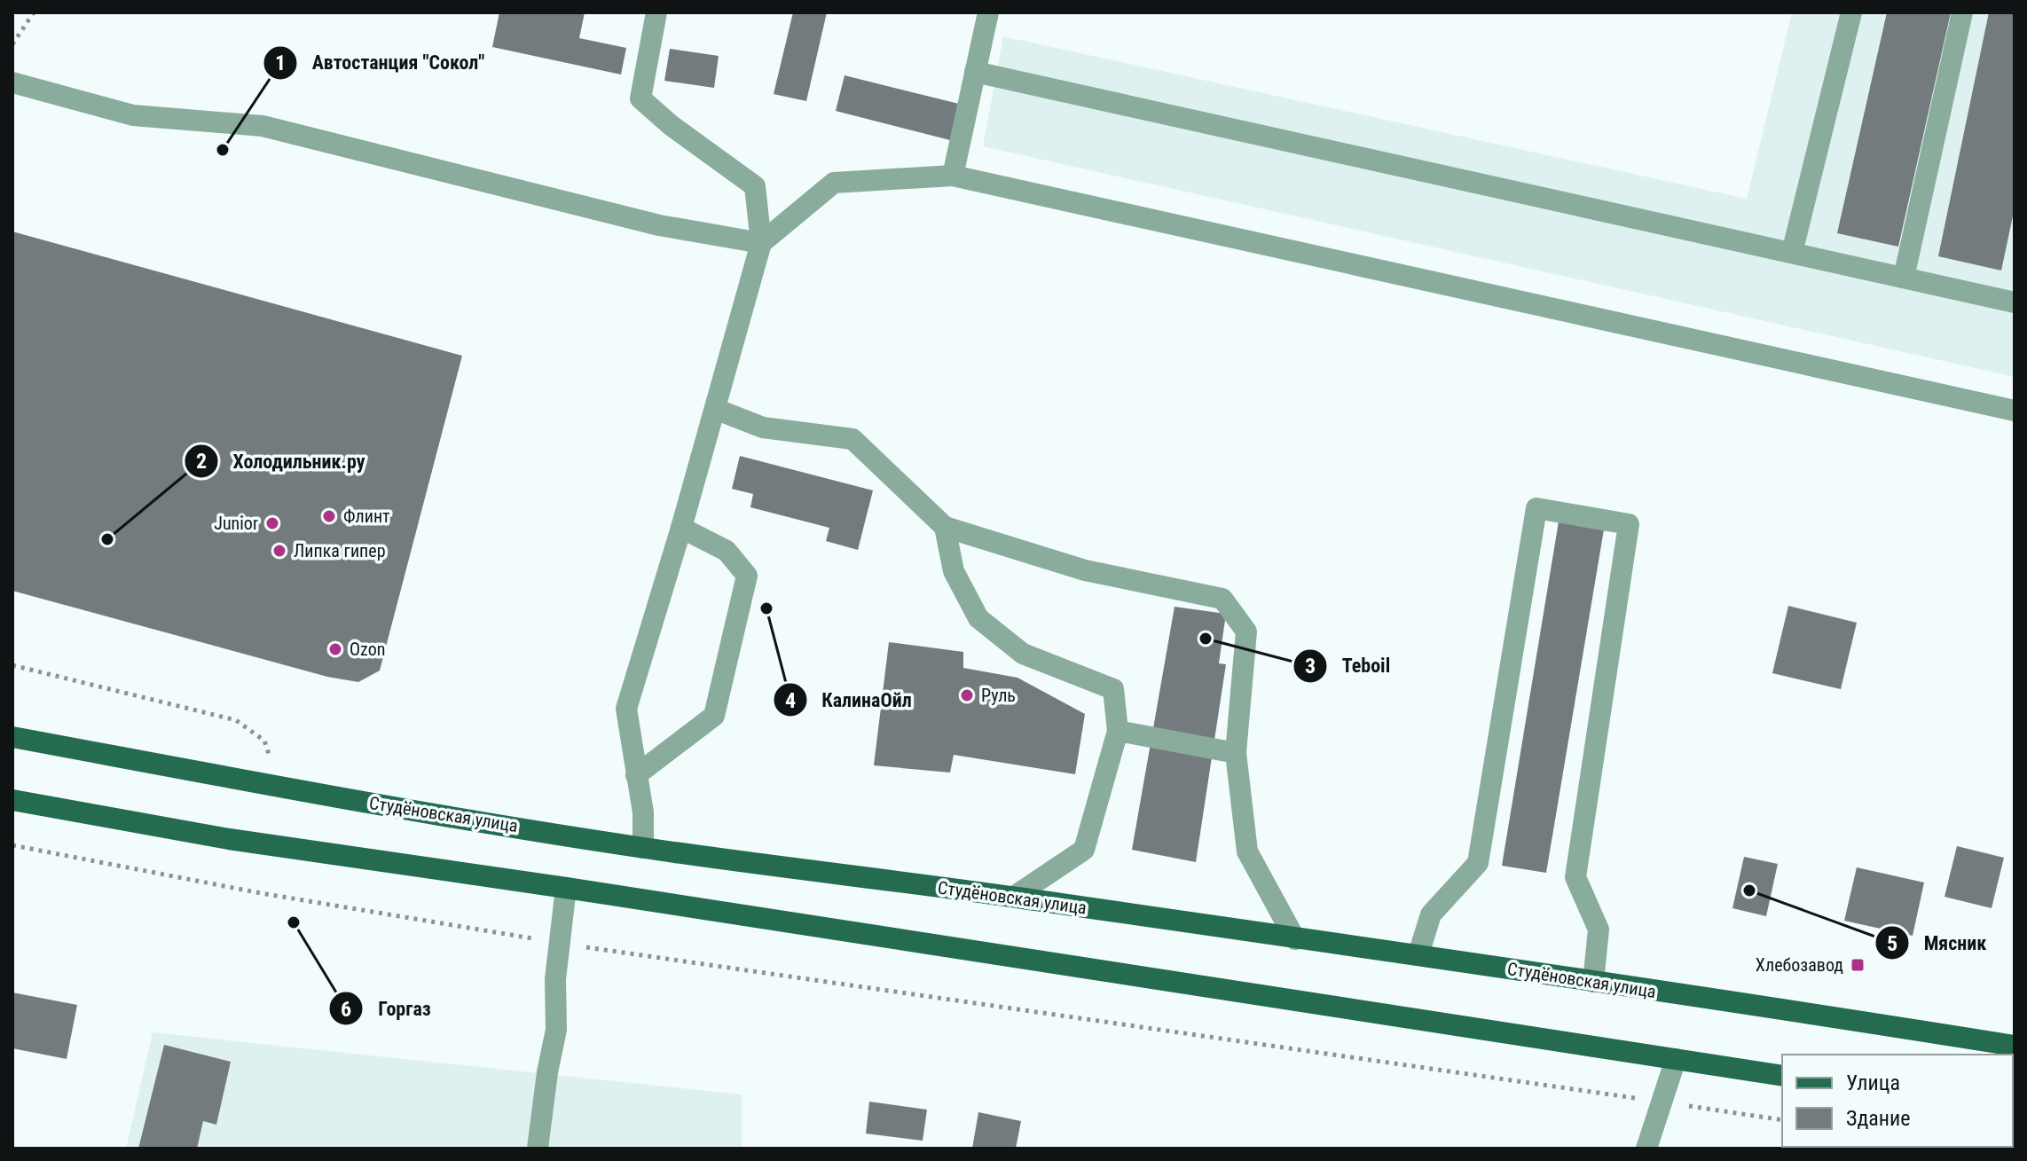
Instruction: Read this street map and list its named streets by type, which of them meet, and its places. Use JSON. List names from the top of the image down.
{
  "streets": {
    "main road": ["Студёновская улица"]
  },
  "places": {
    "other": [
      "Автостанция \"Сокол\"",
      "Флинт",
      "Junior",
      "Холодильник.ру",
      "Липка гипер",
      "КалинаОйл",
      "Teboil",
      "Ozon",
      "Руль",
      "Мясник",
      "Горгаз"
    ],
    "transit": ["Хлебозавод"]
  },
  "legend": ["Улица", "Здание"]
}
